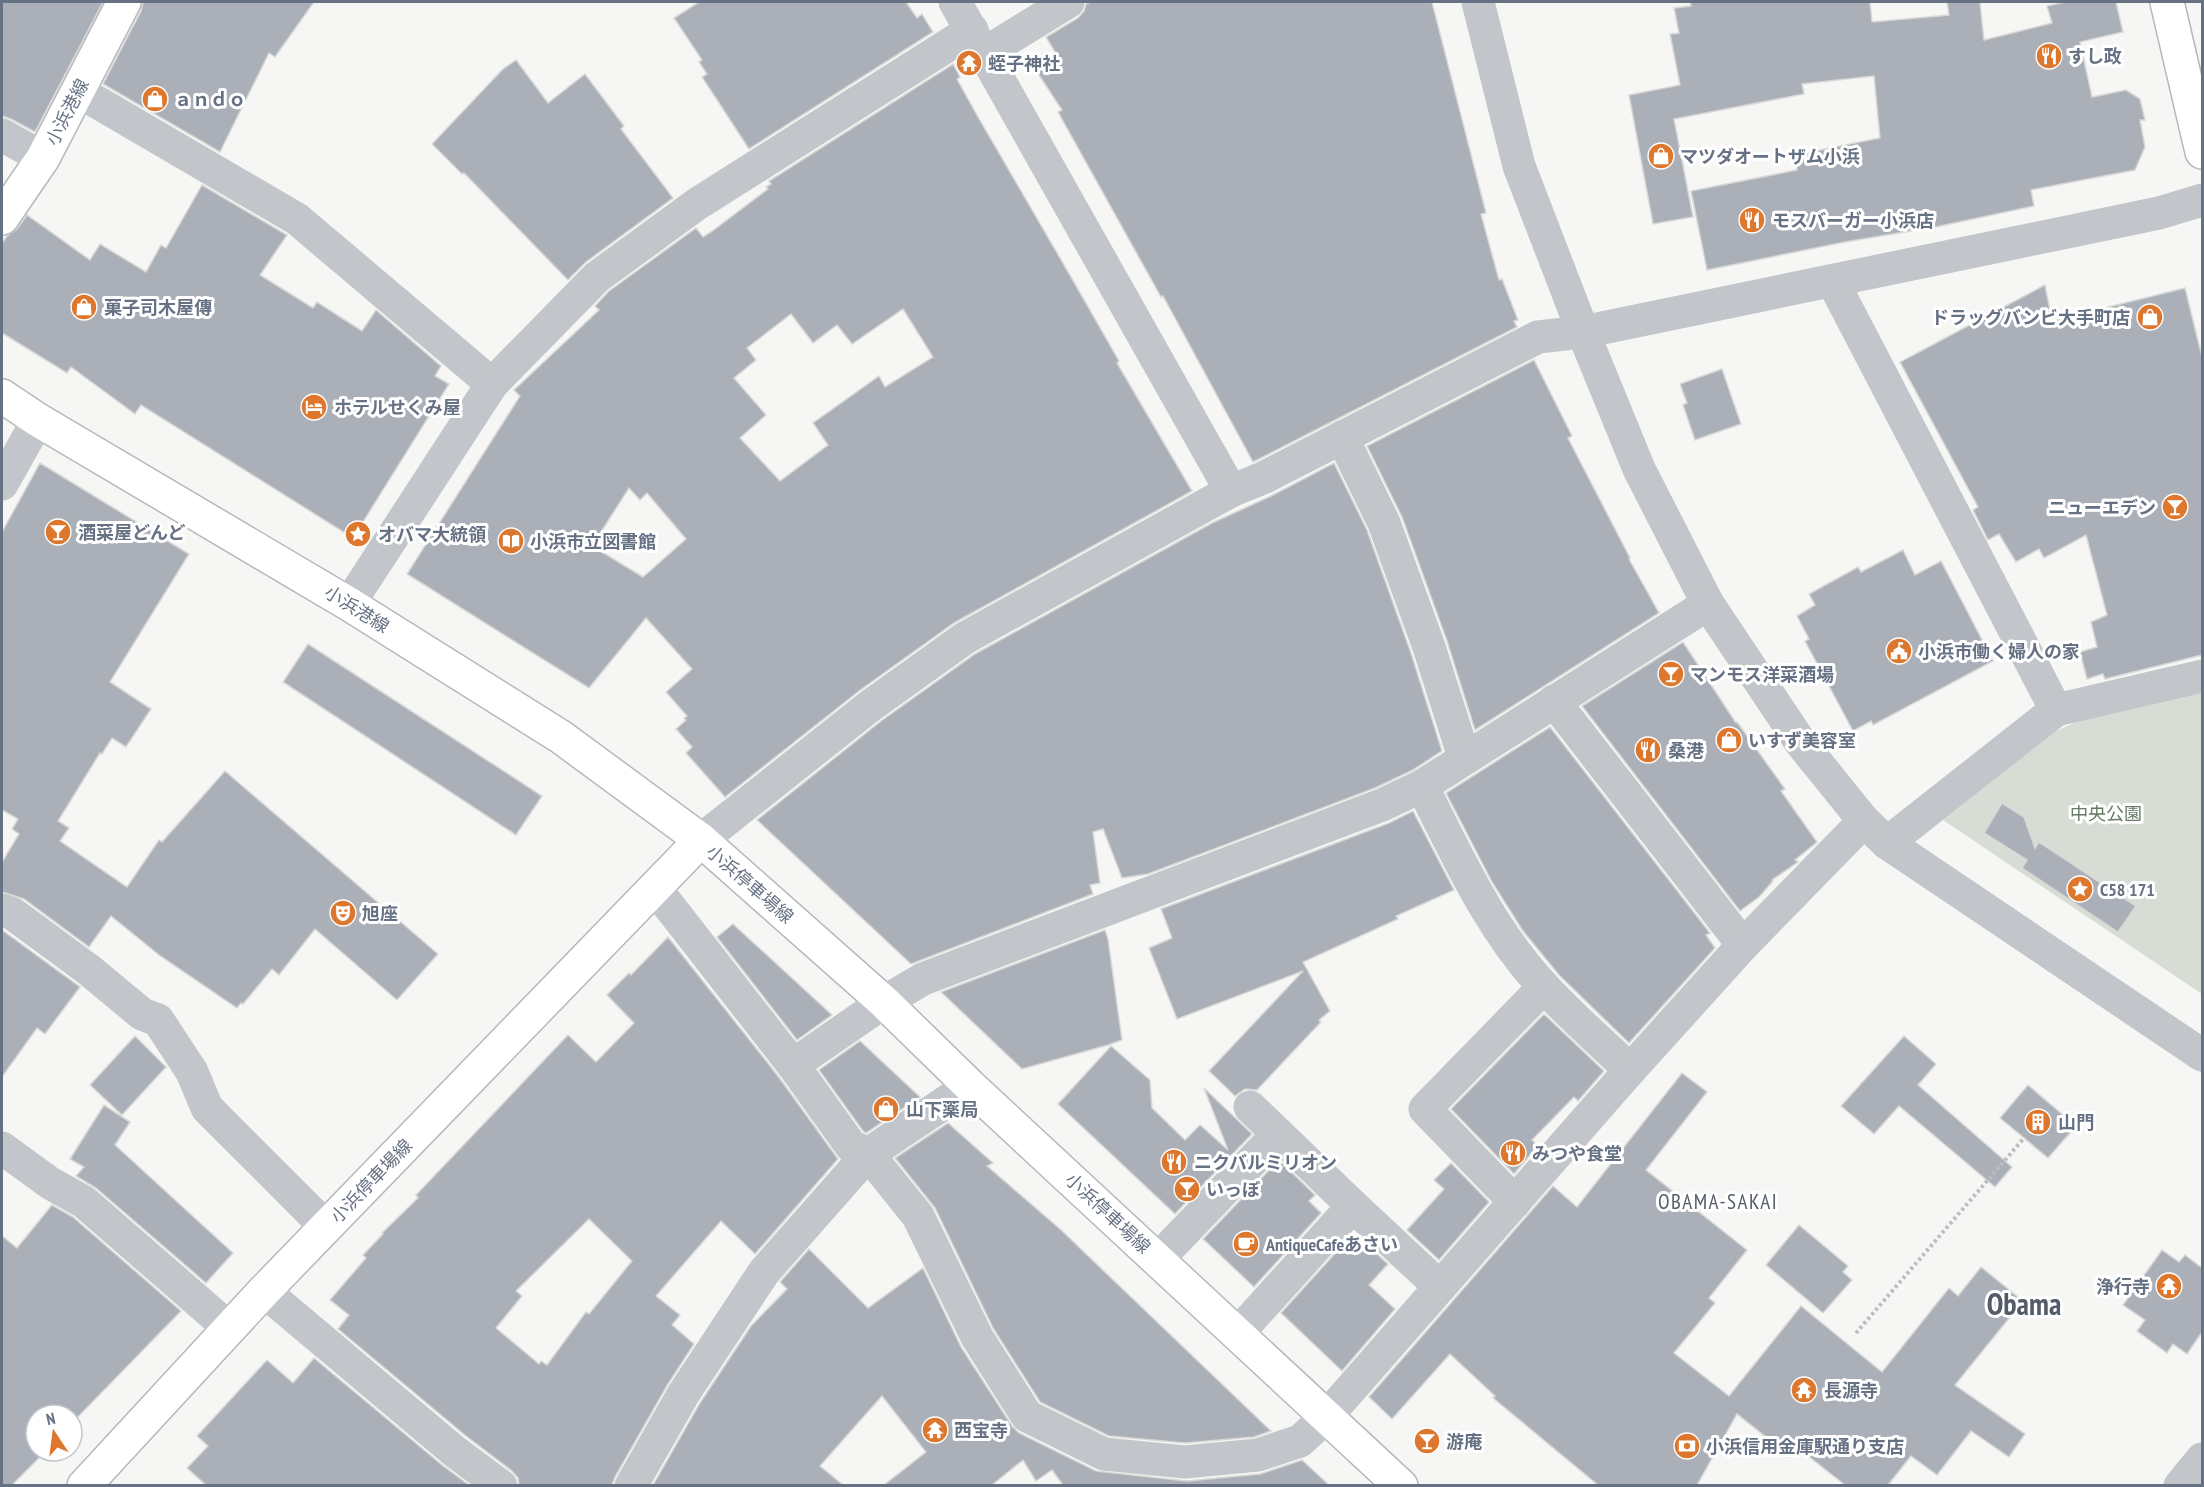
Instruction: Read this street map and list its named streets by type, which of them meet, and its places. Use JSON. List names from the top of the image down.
{
  "streets": {
    "main road": ["小浜港線", "小浜停車場線"]
  },
  "crossings": [
    ["小浜港線", "小浜停車場線"]
  ],
  "districts": ["OBAMA-SAKAI", "Obama"],
  "parks": ["中央公園"],
  "places": {
    "restaurant": [
      "すし政",
      "モスバーガー小浜店",
      "桑港",
      "みつや食堂",
      "ニクバルミリオン"
    ],
    "temple": [
      "蛭子神社",
      "浄行寺",
      "長源寺",
      "西宝寺"
    ],
    "shop": [
      "ａｎｄｏ",
      "マツダオートザム小浜",
      "菓子司木屋傳",
      "ドラッグバンビ大手町店",
      "いすず美容室",
      "山下薬局"
    ],
    "hotel": ["ホテルせくみ屋"],
    "bar": [
      "ニューエデン",
      "酒菜屋どんど",
      "マンモス洋菜酒場",
      "いっぽ",
      "游庵"
    ],
    "place": ["オバマ大統領", "C58 171"],
    "library": ["小浜市立図書館"],
    "public building": ["小浜市働く婦人の家"],
    "theatre": ["旭座"],
    "building": ["山門"],
    "cafe": ["AntiqueCafeあさい"],
    "bank": ["小浜信用金庫駅通り支店"]
  },
  "north": "top"
}
